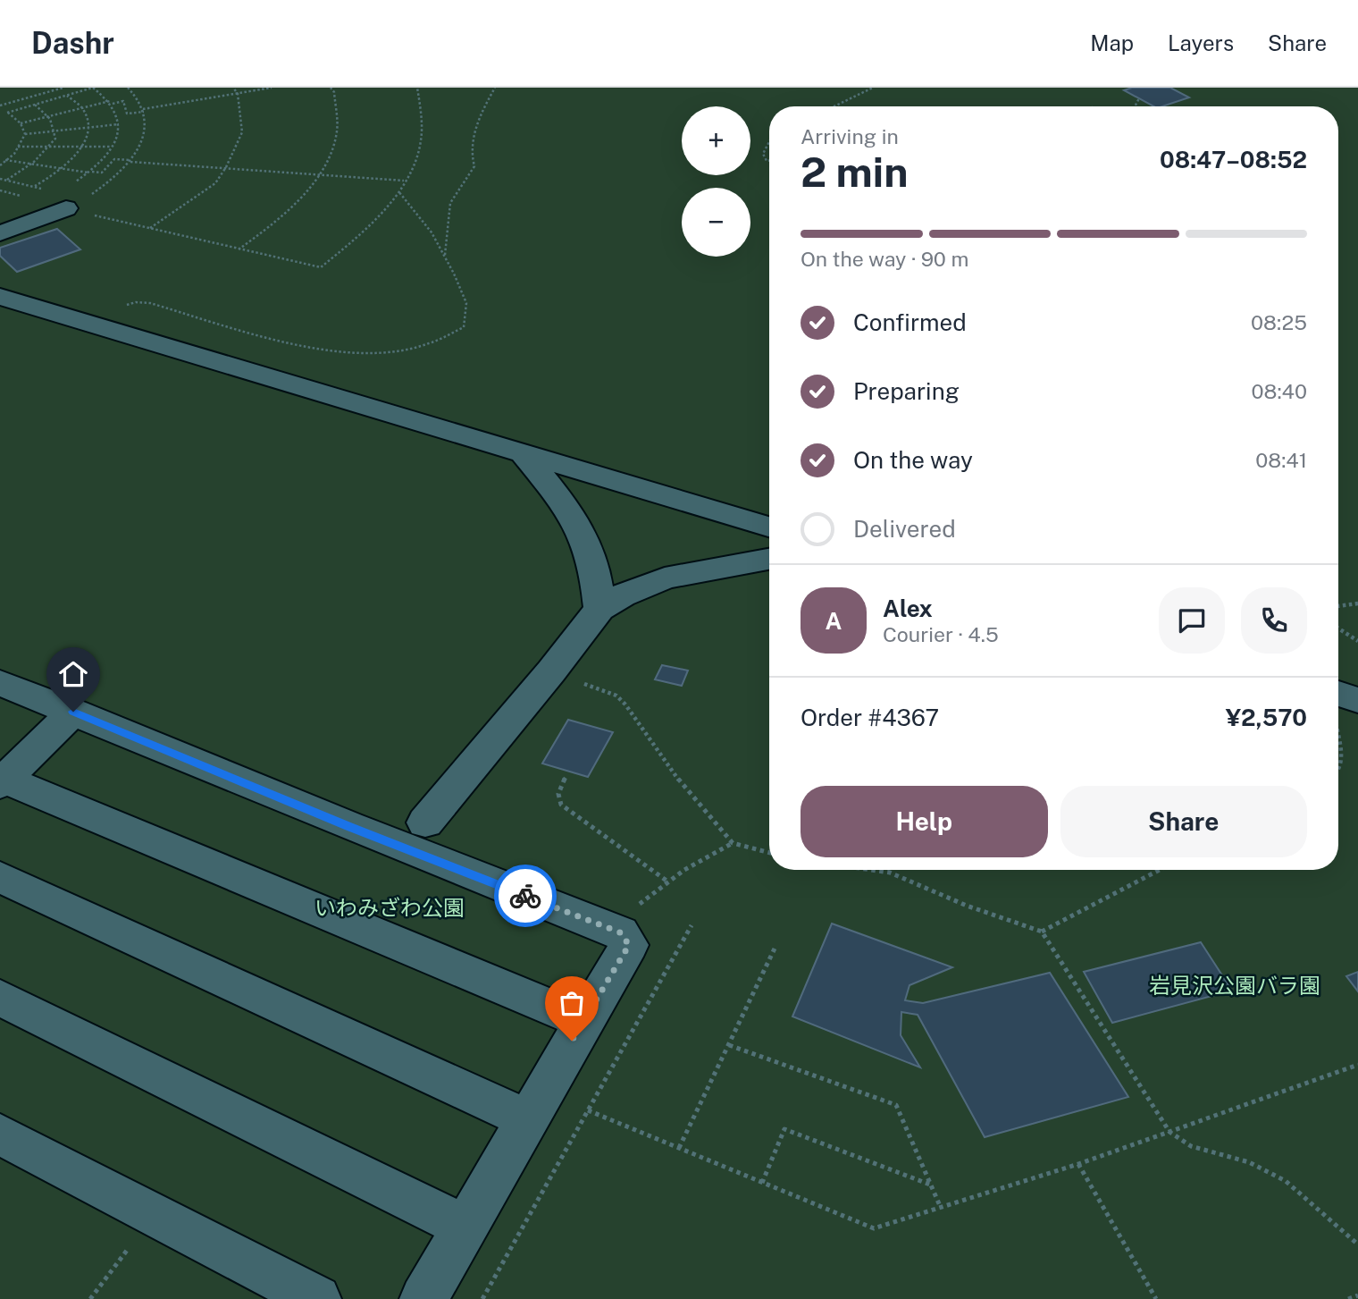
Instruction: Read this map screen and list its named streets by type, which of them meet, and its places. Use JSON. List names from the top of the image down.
{
  "parks": ["いわみざわ公園", "岩見沢公園バラ園"],
  "page": {
    "header": "Dashr",
    "nav": ["Map", "Layers", "Share"],
    "map_buttons": ["+", "−"],
    "heading": ["2 min", "Arriving in", "08:47–08:52"],
    "panel": [
      "Alex",
      "Courier · 4.5",
      "Order #4367",
      "¥2,570"
    ],
    "bar": "On the way · 90 m",
    "list": [
      ["Confirmed", "08:25"],
      ["Preparing", "08:40"],
      ["On the way", "08:41"],
      "Delivered"
    ],
    "round": "A",
    "buttons": ["Help", "Share"]
  }
}
